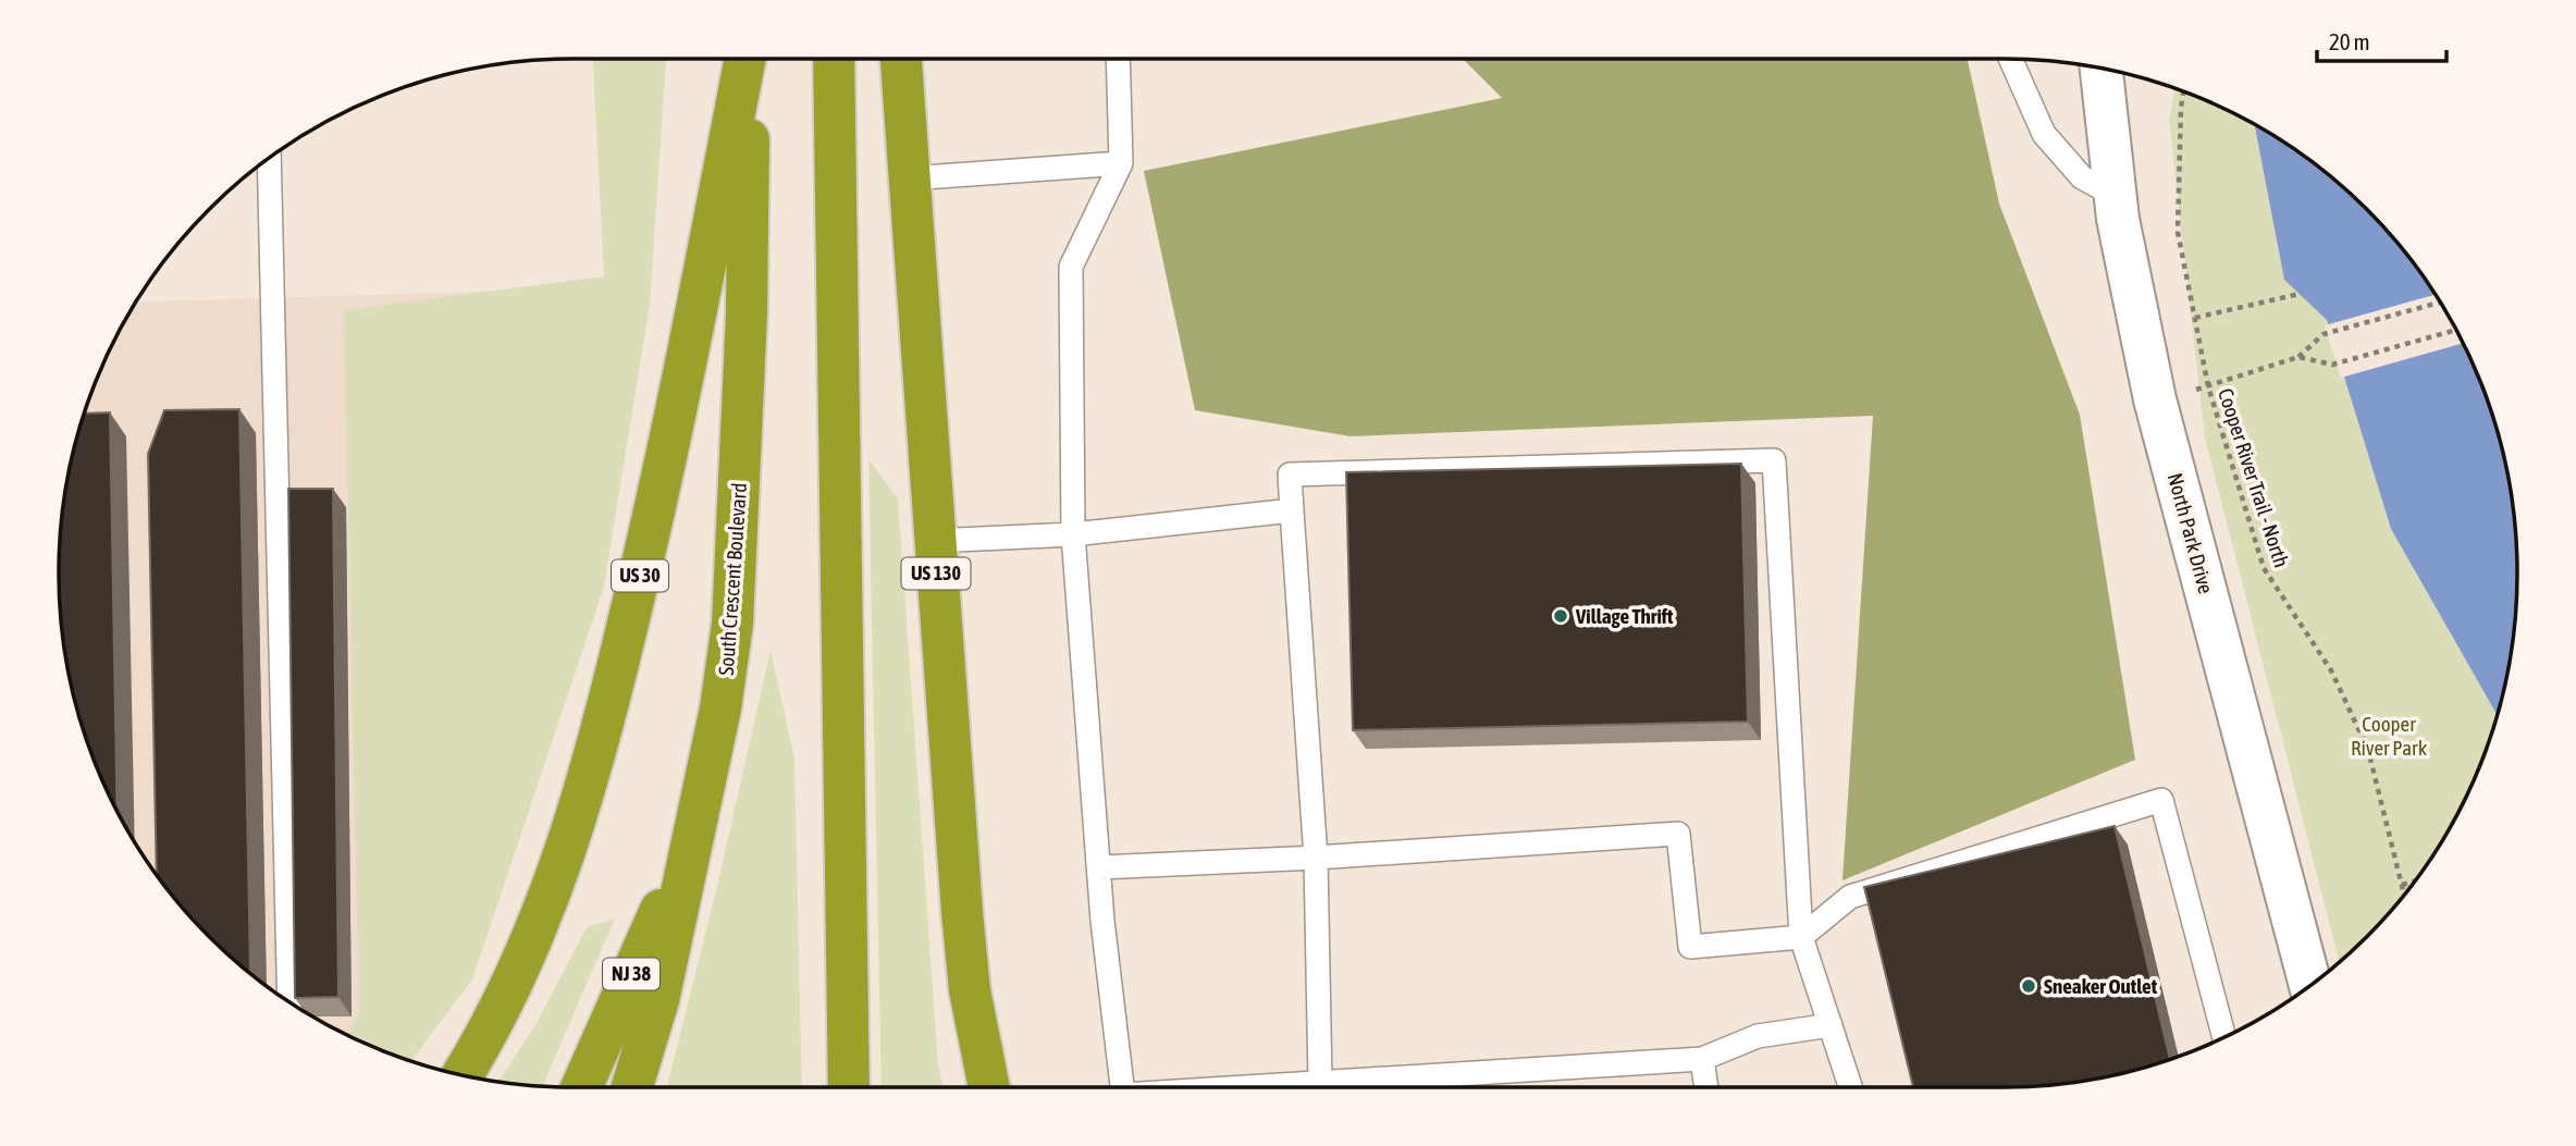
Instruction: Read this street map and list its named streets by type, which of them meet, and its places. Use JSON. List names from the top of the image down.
{
  "streets": {
    "highway": [
      "US 130",
      "US 30",
      "South Crescent Boulevard",
      "NJ 38"
    ],
    "street": ["North Park Drive"],
    "path": ["Cooper River Trail - North"]
  },
  "crossings": [
    ["South Crescent Boulevard", "NJ 38"]
  ],
  "parks": ["Cooper River Park"],
  "places": ["Village Thrift", "Sneaker Outlet"],
  "scale_bar": "20 m"
}
